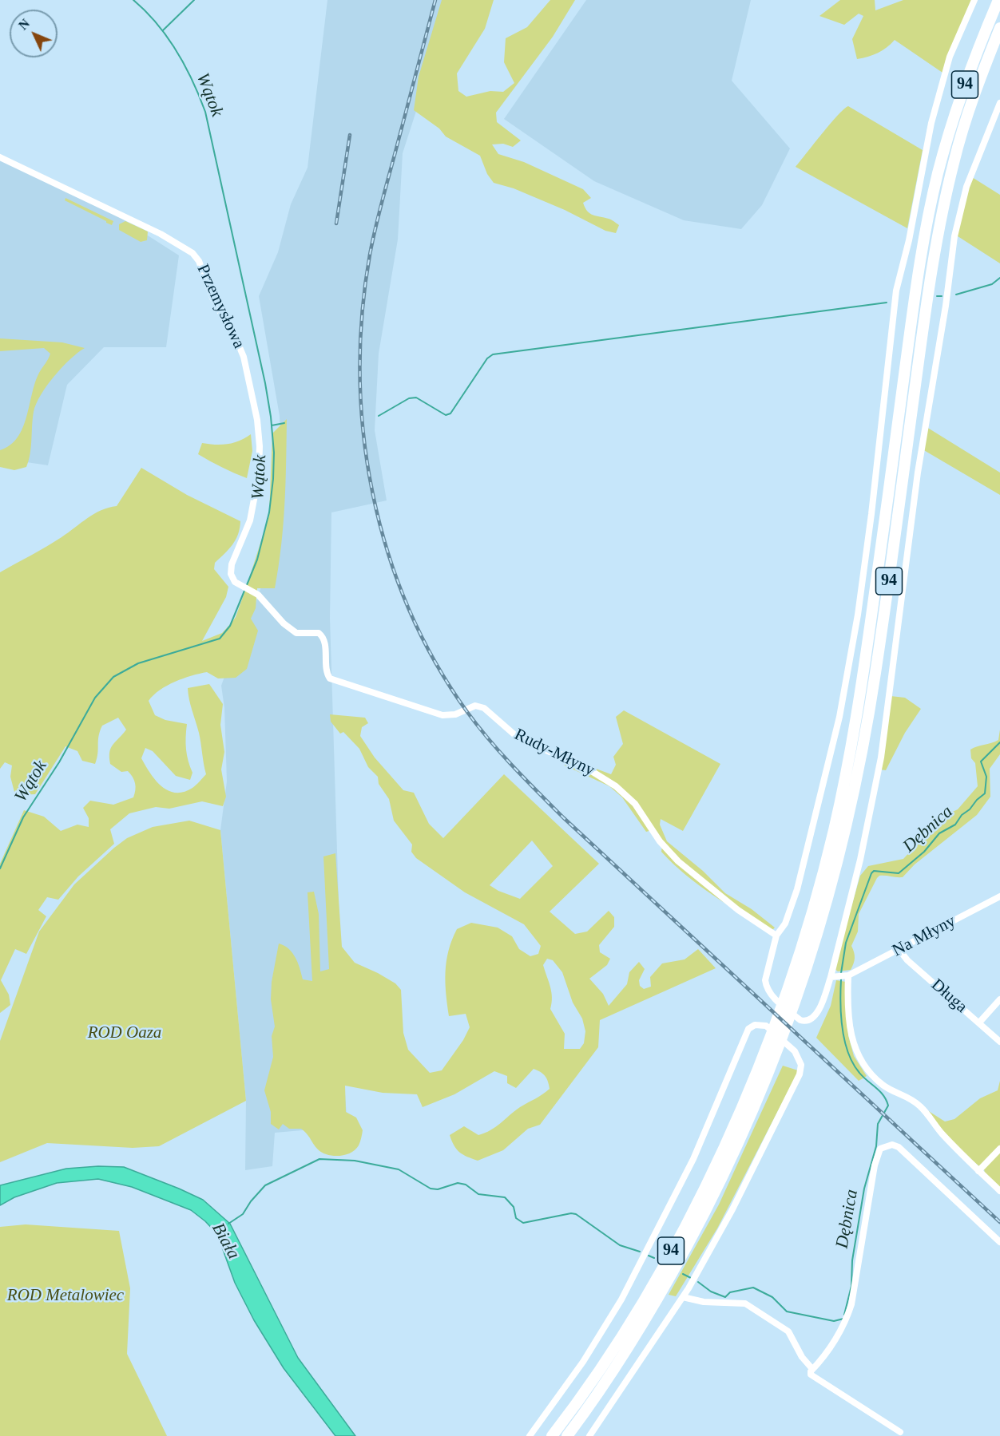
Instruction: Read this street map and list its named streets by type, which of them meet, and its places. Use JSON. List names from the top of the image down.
{
  "streets": {
    "main road": ["94"],
    "street": [
      "Przemysłowa",
      "Rudy-Młyny",
      "Na Młyny",
      "Długa"
    ]
  },
  "crossings": [
    ["Przemysłowa", "Rudy-Młyny"],
    ["Na Młyny", "Długa"]
  ],
  "water": ["Wątok", "Dębnica", "Biała"],
  "parks": ["ROD Oaza", "ROD Metalowiec"],
  "north": "top left"
}
